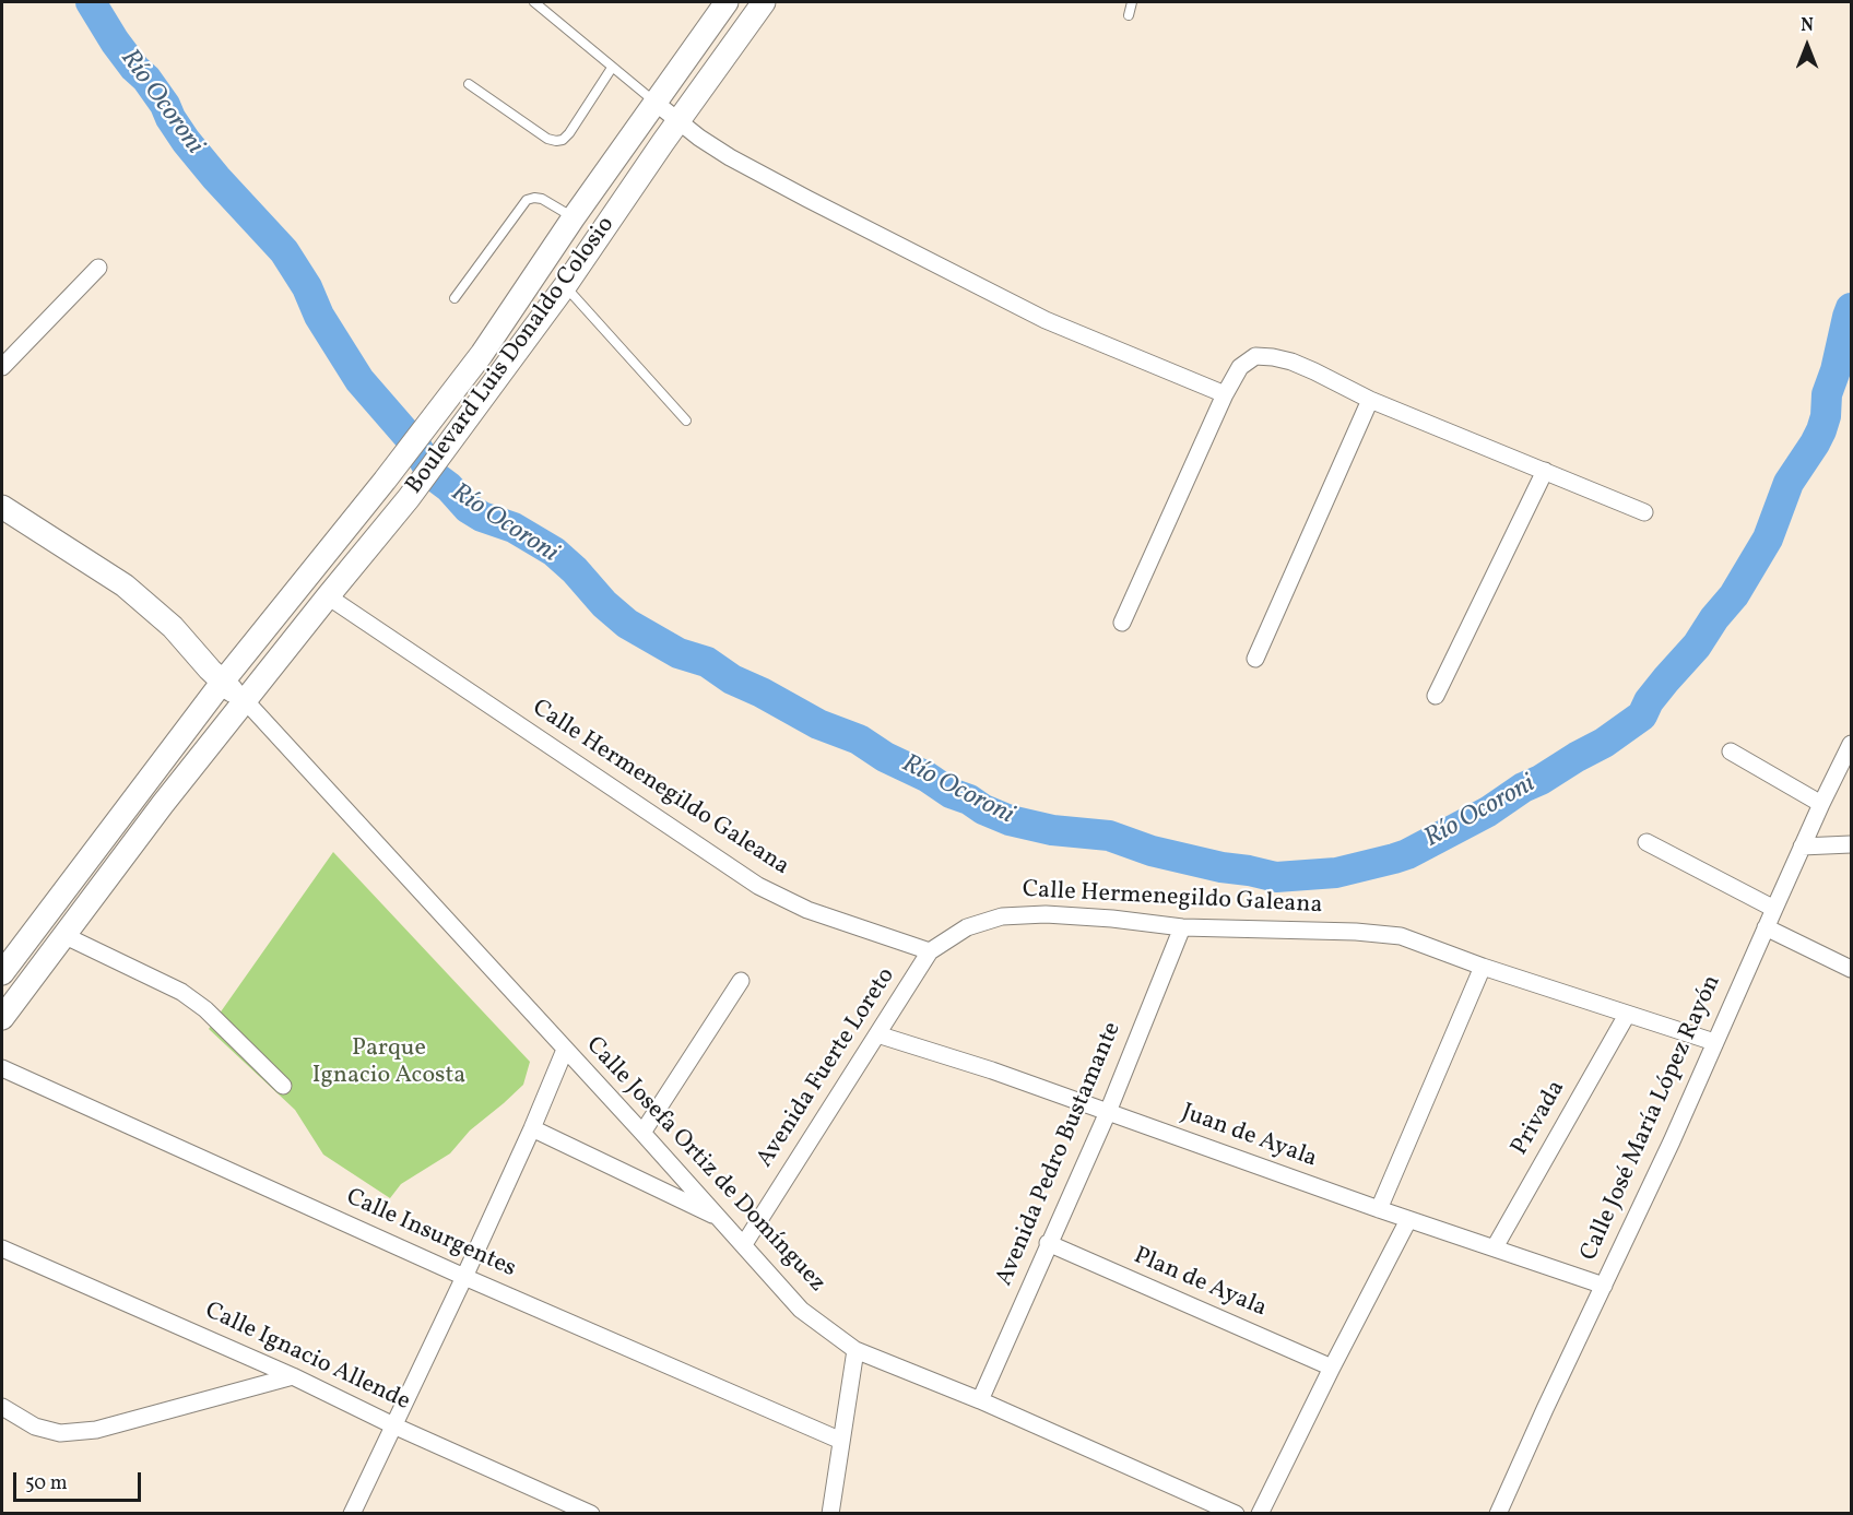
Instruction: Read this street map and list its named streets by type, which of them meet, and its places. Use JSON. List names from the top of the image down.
{
  "streets": {
    "main road": ["Boulevard Luis Donaldo Colosio"],
    "street": [
      "Calle Hermenegildo Galeana",
      "Avenida Fuerte Loreto",
      "Privada",
      "Calle José María López Rayón",
      "Juan de Ayala",
      "Avenida Pedro Bustamante",
      "Calle Josefa Ortiz de Domínguez",
      "Calle Insurgentes",
      "Plan de Ayala",
      "Calle Ignacio Allende"
    ]
  },
  "crossings": [
    ["Boulevard Luis Donaldo Colosio", "Calle Hermenegildo Galeana"],
    ["Boulevard Luis Donaldo Colosio", "Calle Josefa Ortiz de Domínguez"],
    ["Calle Hermenegildo Galeana", "Avenida Fuerte Loreto"],
    ["Calle Hermenegildo Galeana", "Privada"],
    ["Calle Hermenegildo Galeana", "Calle José María López Rayón"],
    ["Calle Hermenegildo Galeana", "Avenida Pedro Bustamante"],
    ["Avenida Fuerte Loreto", "Juan de Ayala"],
    ["Avenida Fuerte Loreto", "Calle Josefa Ortiz de Domínguez"],
    ["Privada", "Juan de Ayala"],
    ["Calle José María López Rayón", "Juan de Ayala"],
    ["Juan de Ayala", "Avenida Pedro Bustamante"],
    ["Avenida Pedro Bustamante", "Calle Josefa Ortiz de Domínguez"],
    ["Avenida Pedro Bustamante", "Plan de Ayala"]
  ],
  "water": ["Río Ocoroni"],
  "parks": ["Parque Ignacio Acosta"],
  "scale_bar": "50 m",
  "north": "top"
}
